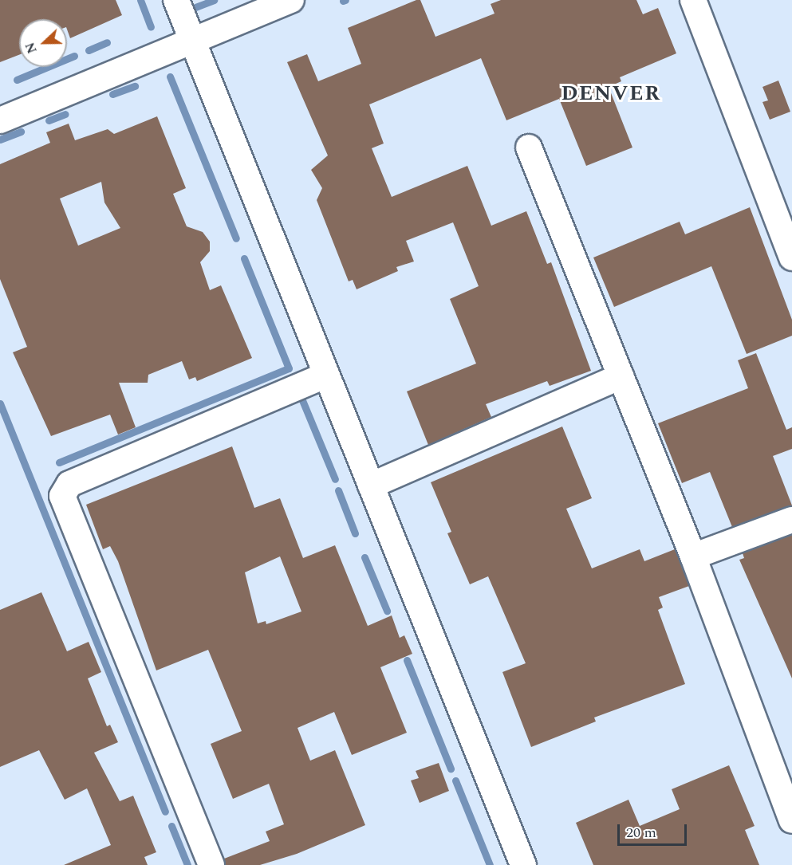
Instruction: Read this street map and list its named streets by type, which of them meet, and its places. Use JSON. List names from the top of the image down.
{
  "districts": ["DENVER"],
  "scale_bar": "20 m",
  "north": "left"
}
